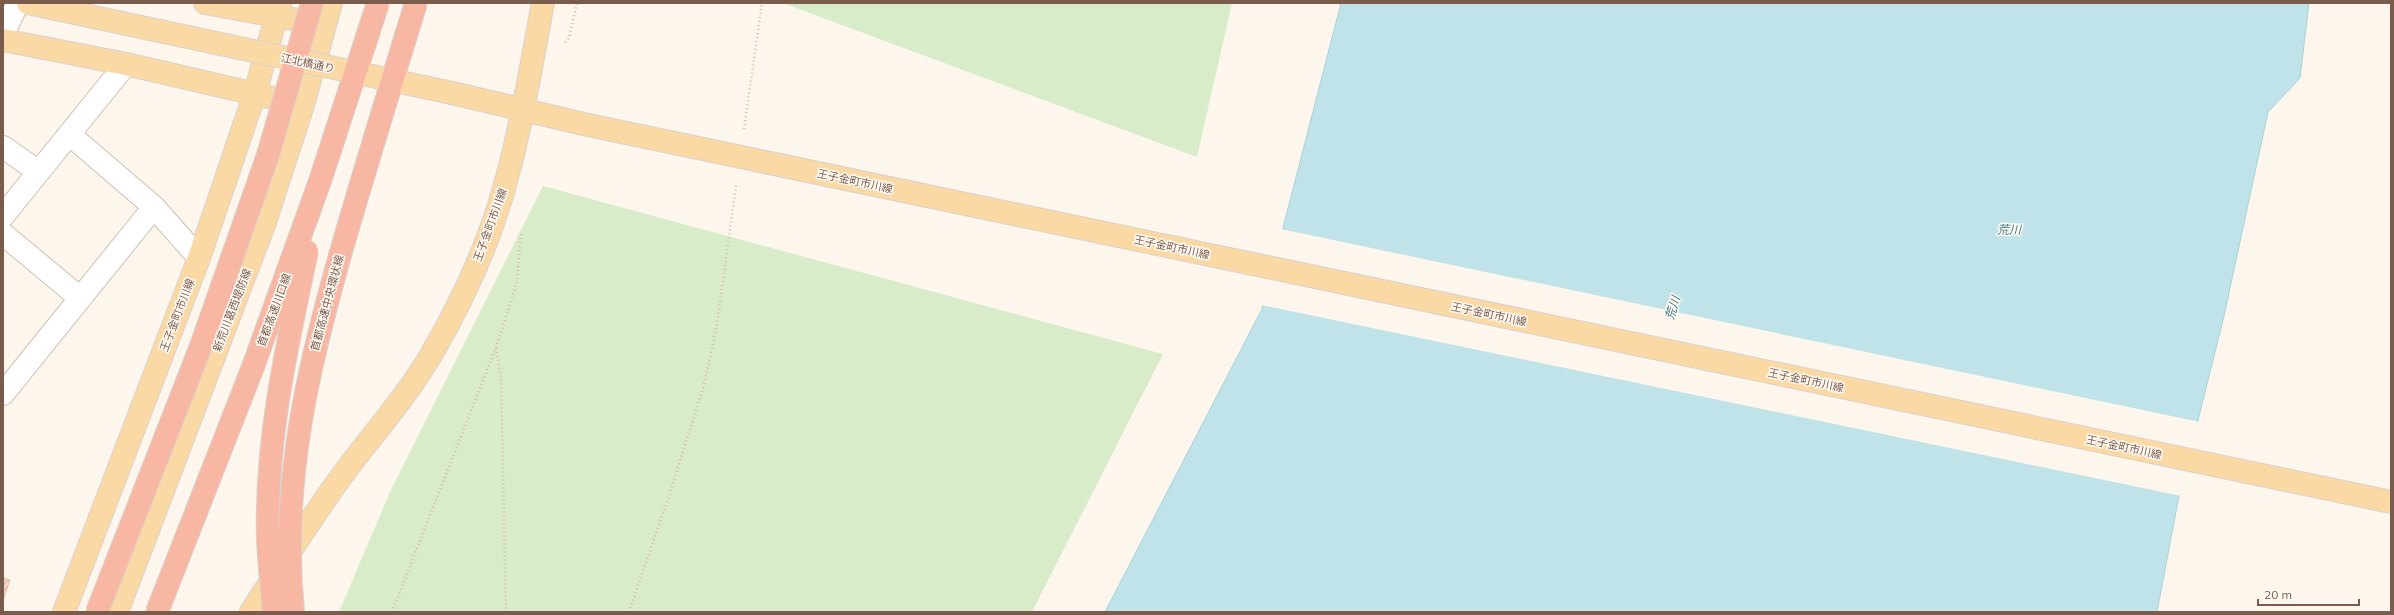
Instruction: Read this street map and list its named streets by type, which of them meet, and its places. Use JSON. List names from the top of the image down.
{
  "streets": {
    "highway": ["首都高速中央環状線", "首都高速川口線"],
    "main road": ["江北橋通り", "王子金町市川線", "新荒川葛西堤防線"]
  },
  "crossings": [
    ["江北橋通り", "王子金町市川線"]
  ],
  "water": ["荒川"],
  "scale_bar": "20 m"
}
